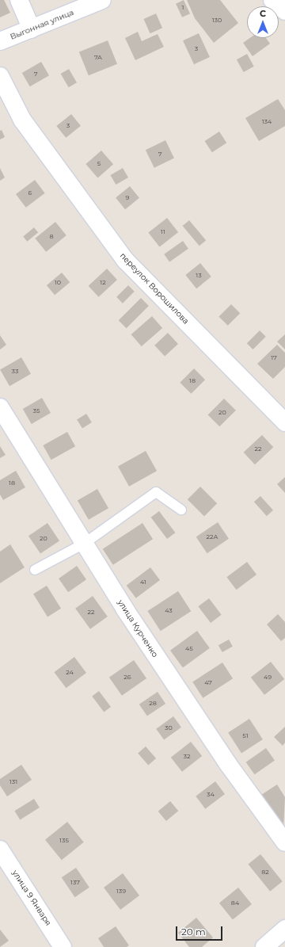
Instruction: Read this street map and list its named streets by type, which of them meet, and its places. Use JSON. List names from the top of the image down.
{
  "streets": {
    "street": [
      "Выгонная улица",
      "переулок Ворошилова",
      "улица Курченко",
      "улица 9 Января"
    ]
  },
  "house_numbers": [
    "1",
    "130",
    "3",
    "7А",
    "7",
    "134",
    "3",
    "7",
    "5",
    "6",
    "9",
    "11",
    "8",
    "13",
    "10",
    "12",
    "17",
    "33",
    "18",
    "35",
    "20",
    "22",
    "18",
    "22А",
    "20",
    "41",
    "43",
    "22",
    "45",
    "24",
    "26",
    "49",
    "47",
    "28",
    "30",
    "51",
    "32",
    "131",
    "34",
    "135",
    "82",
    "137",
    "139",
    "84"
  ],
  "scale_bar": "20 m",
  "north": "top"
}
